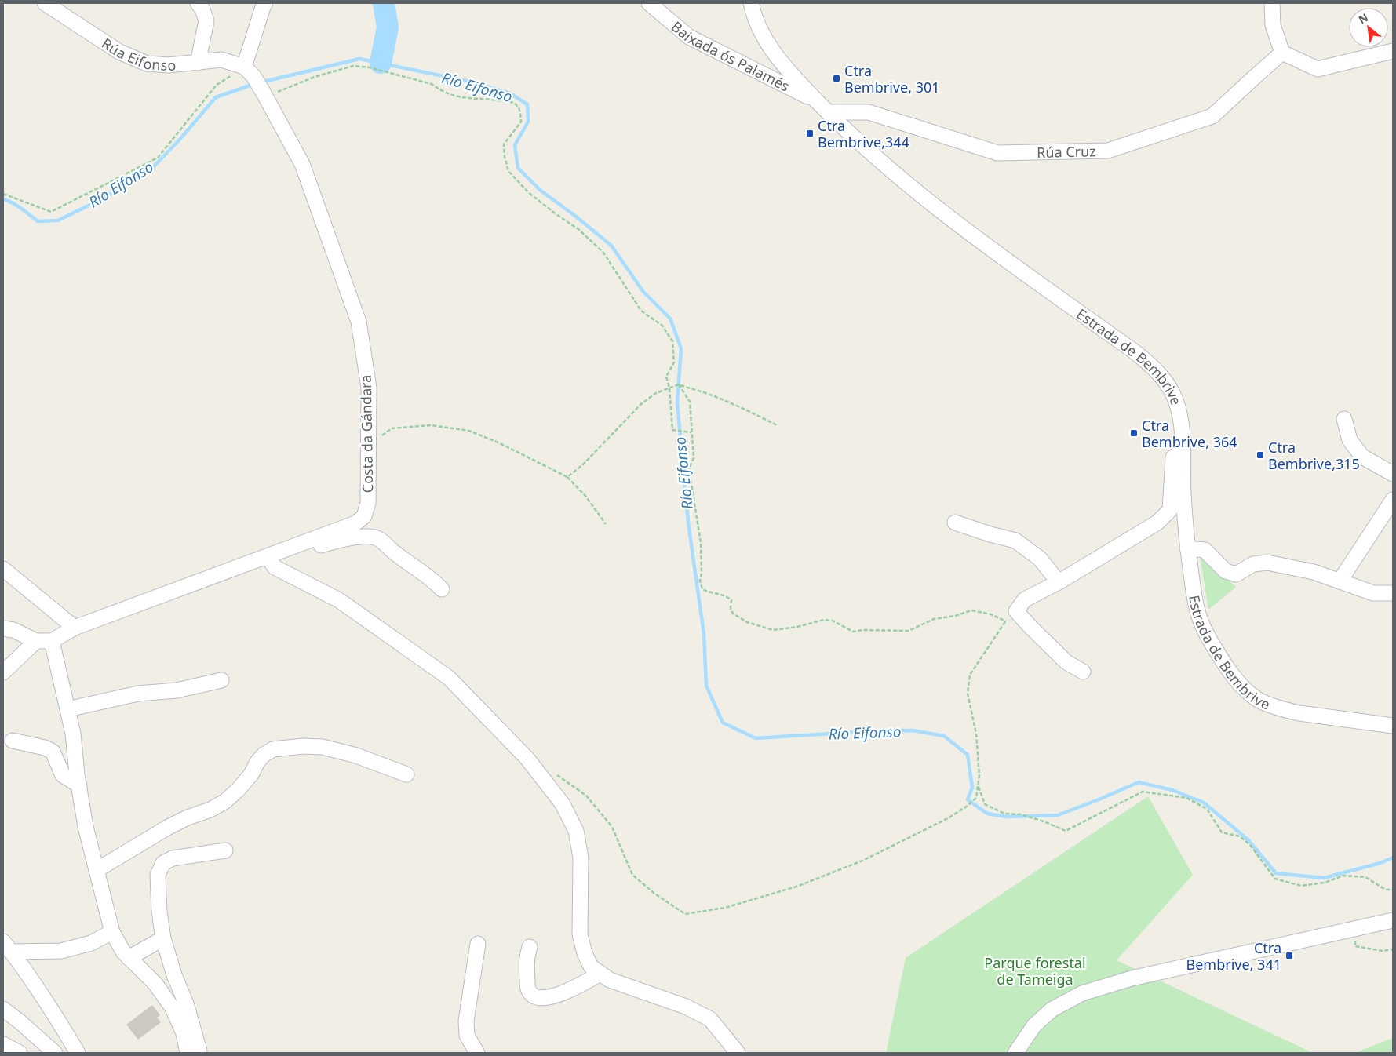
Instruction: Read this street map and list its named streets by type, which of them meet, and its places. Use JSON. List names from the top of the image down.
{
  "streets": {
    "street": [
      "Rúa Eifonso",
      "Baixada ós Palamés",
      "Rúa Cruz",
      "Estrada de Bembrive",
      "Costa da Gándara"
    ]
  },
  "crossings": [
    ["Rúa Eifonso", "Costa da Gándara"],
    ["Baixada ós Palamés", "Rúa Cruz"],
    ["Baixada ós Palamés", "Estrada de Bembrive"],
    ["Rúa Cruz", "Estrada de Bembrive"]
  ],
  "water": ["Río Eifonso"],
  "parks": ["Parque forestal de Tameiga"],
  "places": {
    "transit": [
      "Ctra Bembrive, 301",
      "Ctra Bembrive,344",
      "Ctra Bembrive, 364",
      "Ctra Bembrive,315",
      "Ctra Bembrive, 341"
    ]
  },
  "north": "top left"
}
